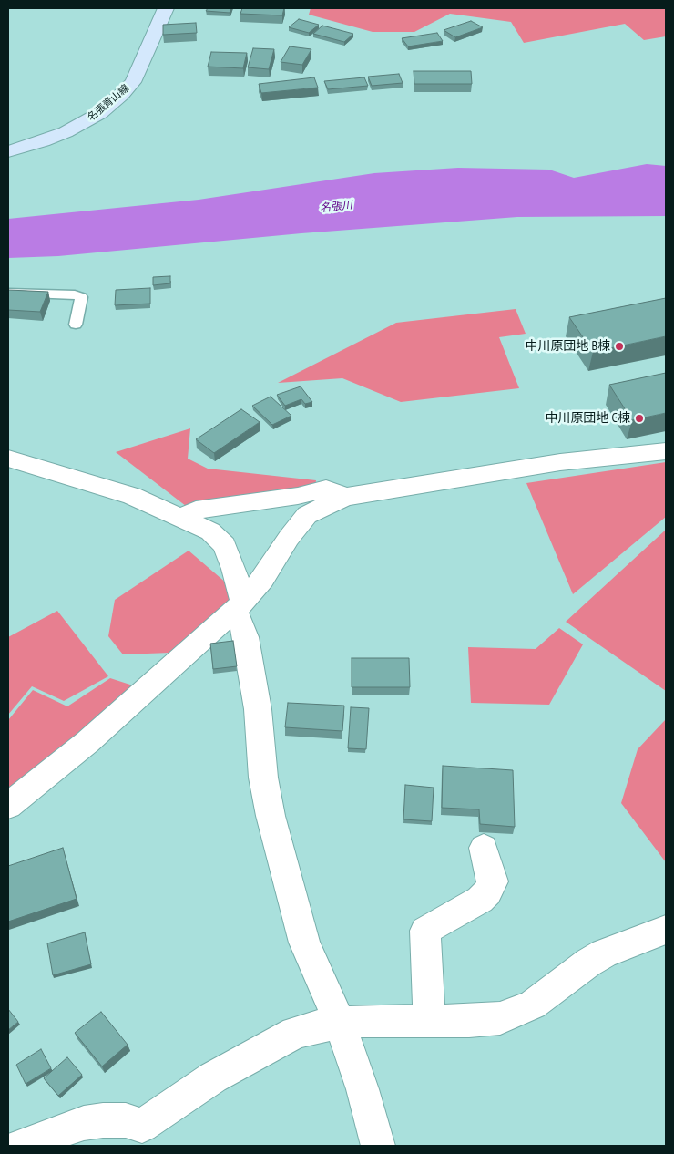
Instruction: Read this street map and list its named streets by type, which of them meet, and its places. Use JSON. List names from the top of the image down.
{
  "streets": {
    "main road": ["名張青山線"]
  },
  "water": ["名張川"],
  "places": ["中川原団地 B棟", "中川原団地 C棟"]
}
